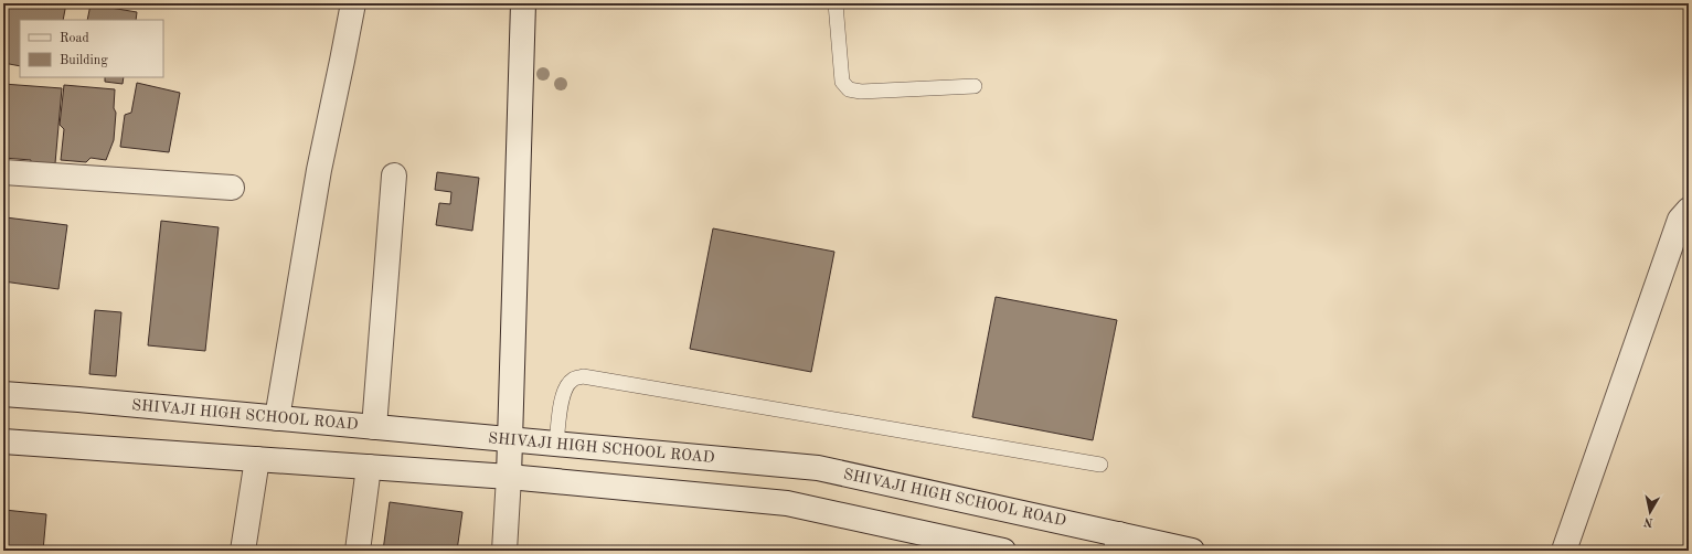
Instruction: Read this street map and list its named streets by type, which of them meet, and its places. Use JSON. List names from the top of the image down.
{
  "streets": {
    "street": ["SHIVAJI HIGH SCHOOL ROAD"]
  },
  "legend": ["Road", "Building"],
  "north": "bottom"
}
